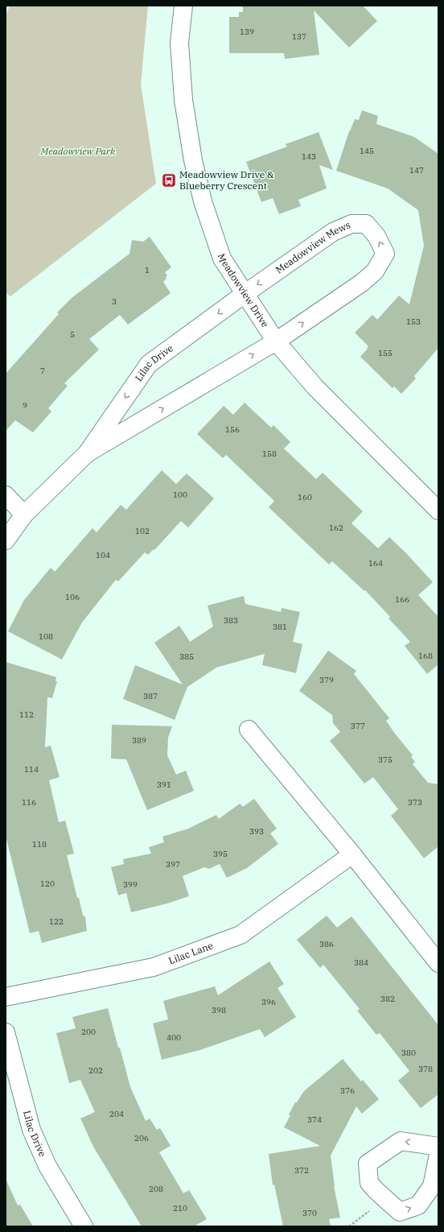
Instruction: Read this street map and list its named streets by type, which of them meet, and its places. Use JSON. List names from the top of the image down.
{
  "streets": {
    "street": [
      "Meadowview Mews",
      "Meadowview Drive",
      "Lilac Drive",
      "Lilac Lane"
    ]
  },
  "crossings": [
    ["Meadowview Mews", "Meadowview Drive"],
    ["Meadowview Mews", "Lilac Drive"],
    ["Meadowview Drive", "Lilac Drive"]
  ],
  "parks": ["Meadowview Park"],
  "places": {
    "bus stop": ["Meadowview Drive & Blueberry Crescent"]
  },
  "house_numbers": [
    "139",
    "137",
    "145",
    "143",
    "147",
    "1",
    "3",
    "153",
    "5",
    "155",
    "7",
    "9",
    "156",
    "158",
    "100",
    "160",
    "162",
    "102",
    "104",
    "164",
    "106",
    "166",
    "383",
    "381",
    "108",
    "168",
    "385",
    "379",
    "387",
    "112",
    "377",
    "389",
    "375",
    "114",
    "391",
    "116",
    "373",
    "393",
    "118",
    "395",
    "397",
    "120",
    "399",
    "122",
    "386",
    "384",
    "382",
    "396",
    "398",
    "200",
    "400",
    "380",
    "378",
    "202",
    "376",
    "204",
    "374",
    "206",
    "372",
    "208",
    "210",
    "370"
  ]
}
